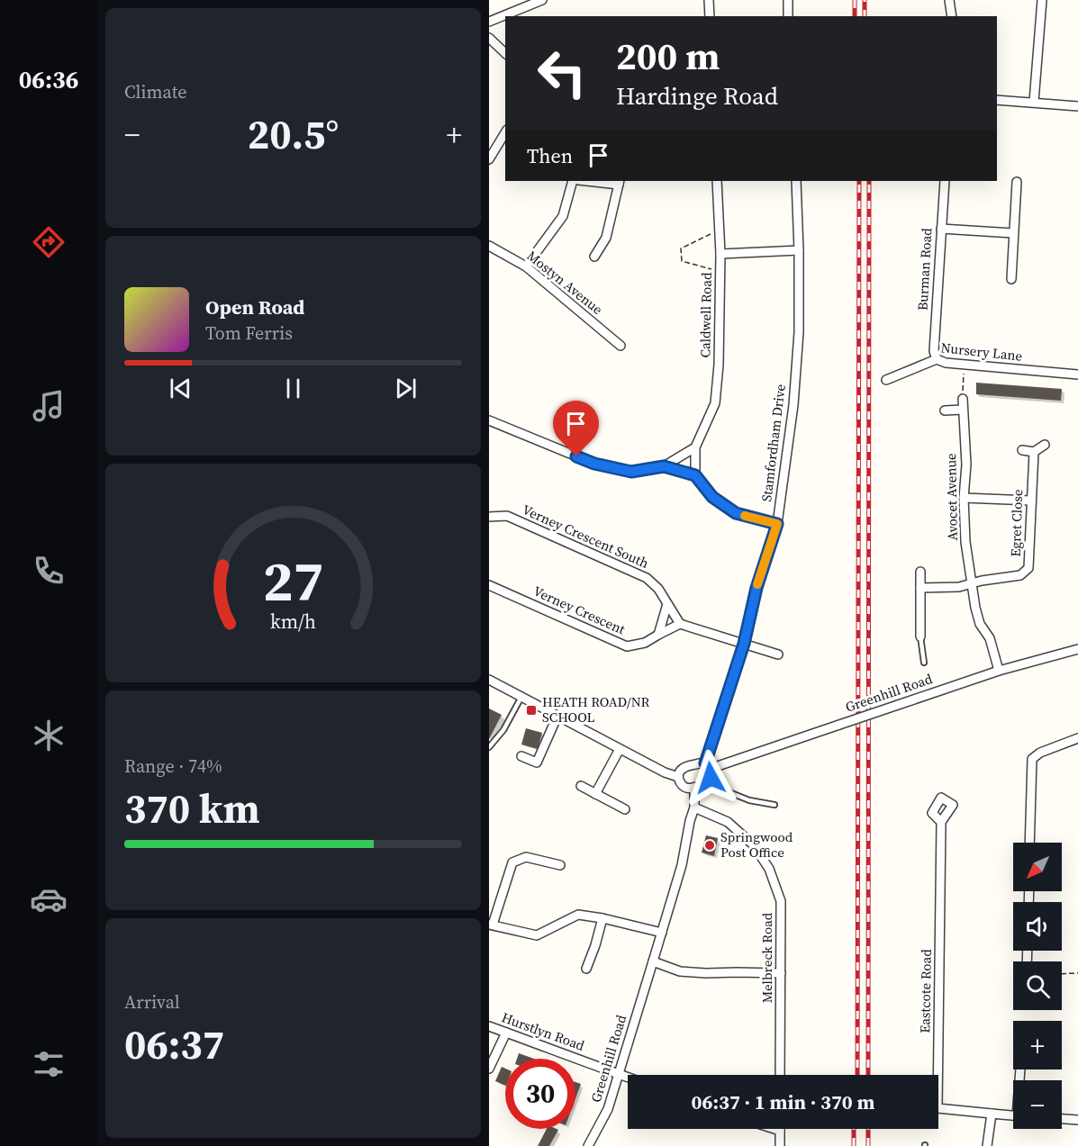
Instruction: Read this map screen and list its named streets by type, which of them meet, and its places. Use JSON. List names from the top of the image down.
{
  "streets": {
    "street": [
      "Burman Road",
      "Mostyn Avenue",
      "Caldwell Road",
      "Nursery Lane",
      "Stamfordham Drive",
      "Avocet Avenue",
      "Egret Close",
      "Verney Crescent South",
      "Verney Crescent",
      "Greenhill Road",
      "Melbreck Road",
      "Eastcote Road",
      "Hurstlyn Road"
    ]
  },
  "crossings": [
    ["Burman Road", "Nursery Lane"],
    ["Stamfordham Drive", "Greenhill Road"],
    ["Avocet Avenue", "Egret Close"],
    ["Avocet Avenue", "Greenhill Road"],
    ["Verney Crescent South", "Verney Crescent"],
    ["Greenhill Road", "Melbreck Road"],
    ["Greenhill Road", "Hurstlyn Road"]
  ],
  "places": {
    "transit": ["HEATH ROAD/NR SCHOOL"],
    "other": ["Springwood Post Office"]
  },
  "north": "bottom left",
  "page": {
    "tabs": "06:36",
    "tile": [
      "Climate",
      ["Range · 74%", "370 km"],
      ["Arrival", "06:37"]
    ],
    "turn": ["200 m", "Hardinge Road"],
    "heat": ["−", "20.5°", "+"],
    "then": "Then",
    "song": ["Open Road", "Tom Ferris"],
    "map_buttons": ["+", "−"],
    "limit": "30",
    "trip": "06:37 · 1 min · 370 m",
    "gauge": ["27", "km/h"]
  }
}
